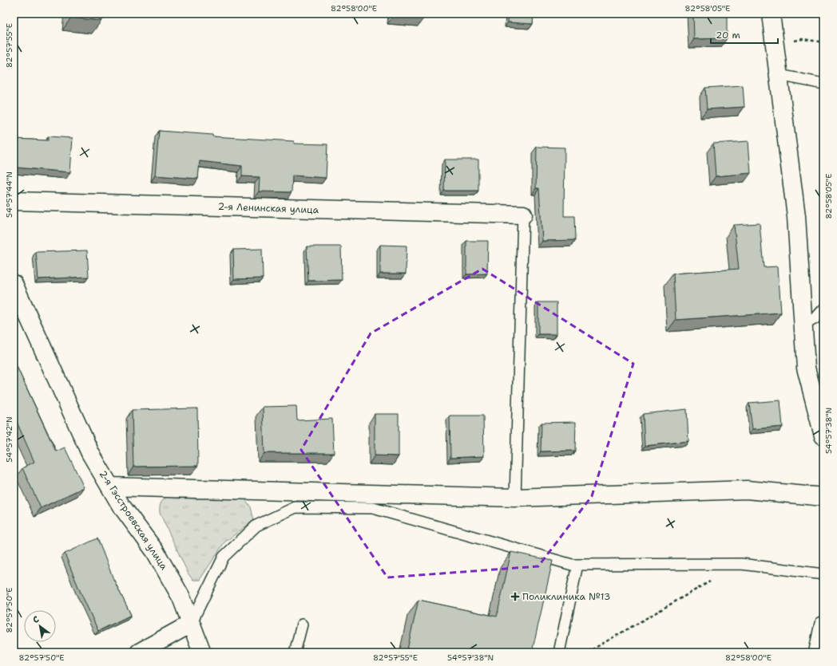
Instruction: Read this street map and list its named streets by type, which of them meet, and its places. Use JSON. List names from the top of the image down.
{
  "streets": {
    "street": ["2-я Ленинская улица", "2-я Гэсстроевская улица"]
  },
  "places": {
    "health": ["Поликлиника №13"]
  },
  "scale_bar": "20 m",
  "north": "top left",
  "coordinates": [
    "82°58'00\"E",
    "82°58'05\"E",
    "82°57'55\"E",
    "54°57'44\"N",
    "54°57'38\"N",
    "54°57'42\"N",
    "82°57'50\"E"
  ]
}
